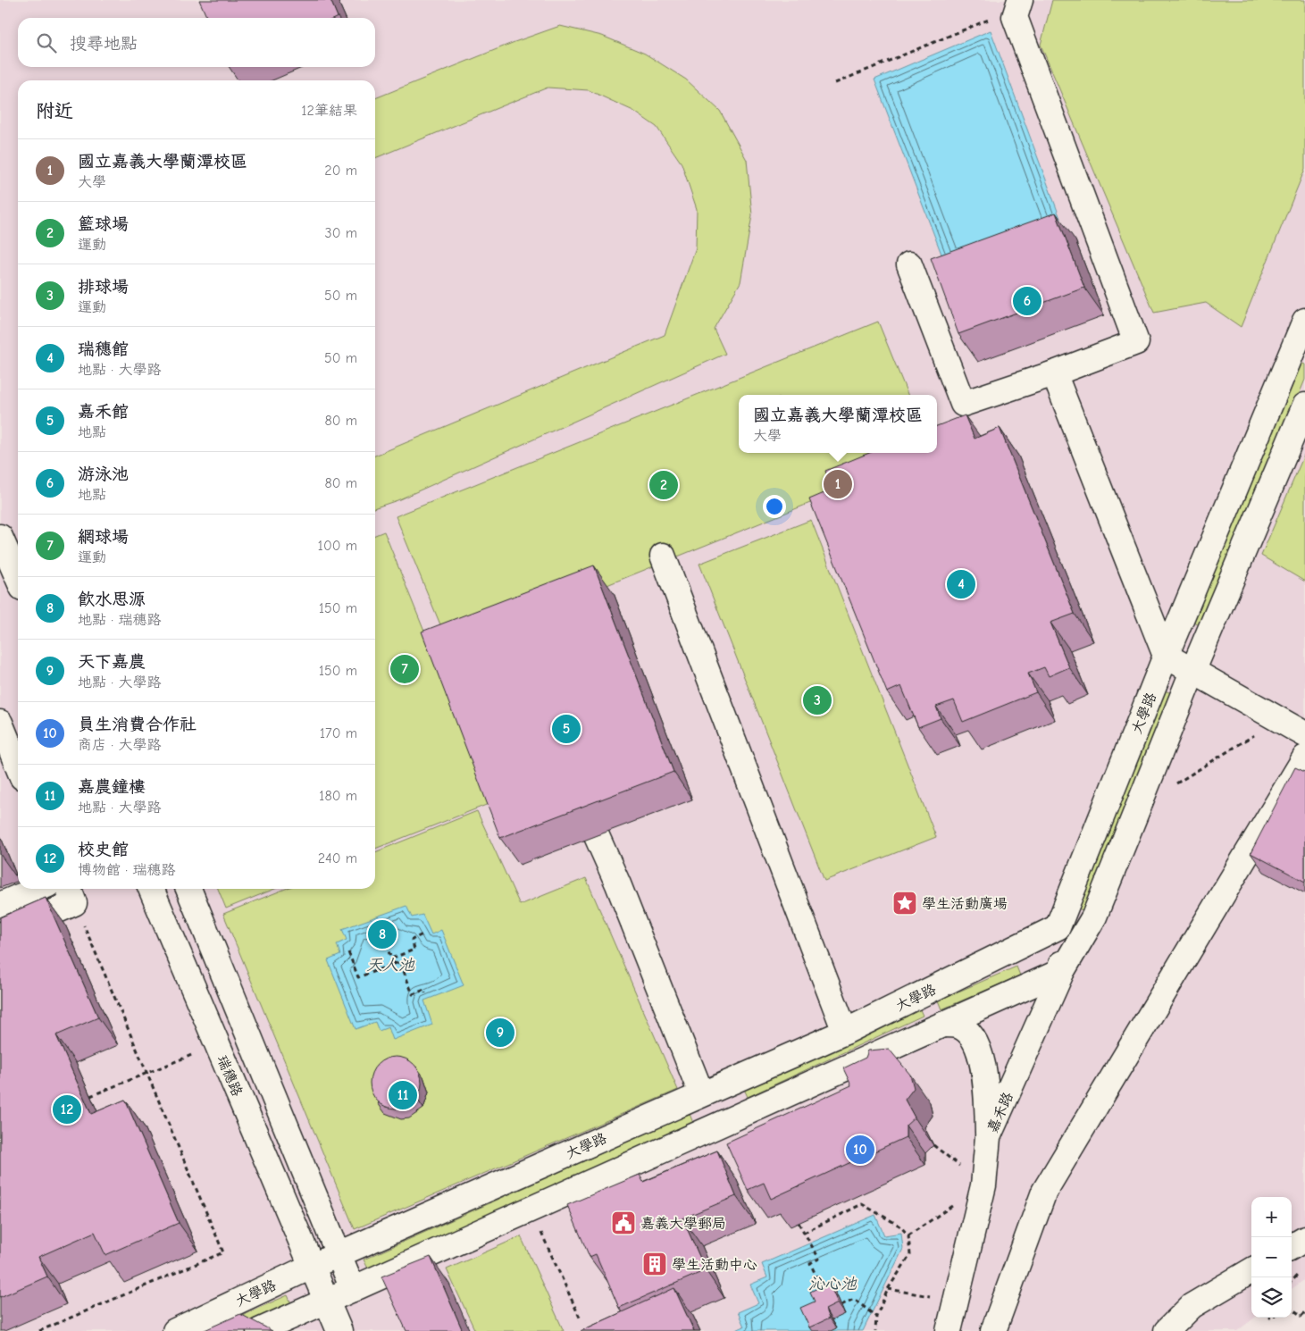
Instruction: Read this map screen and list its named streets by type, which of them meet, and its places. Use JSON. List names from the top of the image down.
{
  "streets": {
    "street": ["大學路", "瑞穗路", "嘉禾路"]
  },
  "crossings": [
    ["大學路", "瑞穗路"],
    ["大學路", "嘉禾路"]
  ],
  "water": ["天人池", "沁心池"],
  "places": {
    "place": ["學生活動廣場"],
    "public building": ["嘉義大學郵局"],
    "building": ["學生活動中心"]
  },
  "page": {
    "search": "搜尋地點",
    "heading": ["附近", "12筆結果"],
    "list": [
      {
        "mark": "1",
        "name": "國立嘉義大學蘭潭校區",
        "note": "大學",
        "value": "20 m"
      },
      {
        "mark": "2",
        "name": "籃球場",
        "note": "運動",
        "value": "30 m"
      },
      {
        "mark": "3",
        "name": "排球場",
        "note": "運動",
        "value": "50 m"
      },
      {
        "mark": "4",
        "name": "瑞穗館",
        "note": "地點 · 大學路",
        "value": "50 m"
      },
      {
        "mark": "5",
        "name": "嘉禾館",
        "note": "地點",
        "value": "80 m"
      },
      {
        "mark": "6",
        "name": "游泳池",
        "note": "地點",
        "value": "80 m"
      },
      {
        "mark": "7",
        "name": "網球場",
        "note": "運動",
        "value": "100 m"
      },
      {
        "mark": "8",
        "name": "飲水思源",
        "note": "地點 · 瑞穗路",
        "value": "150 m"
      },
      {
        "mark": "9",
        "name": "天下嘉農",
        "note": "地點 · 大學路",
        "value": "150 m"
      },
      {
        "mark": "10",
        "name": "員生消費合作社",
        "note": "商店 · 大學路",
        "value": "170 m"
      },
      {
        "mark": "11",
        "name": "嘉農鐘樓",
        "note": "地點 · 大學路",
        "value": "180 m"
      },
      {
        "mark": "12",
        "name": "校史館",
        "note": "博物館 · 瑞穗路",
        "value": "240 m"
      }
    ],
    "pins": [
      "6",
      "1",
      "2",
      "4",
      "7",
      "3",
      "5",
      "8",
      "9",
      "11",
      "12",
      "10"
    ],
    "popup": ["國立嘉義大學蘭潭校區", "大學"],
    "map_buttons": ["+", "−"]
  }
}
